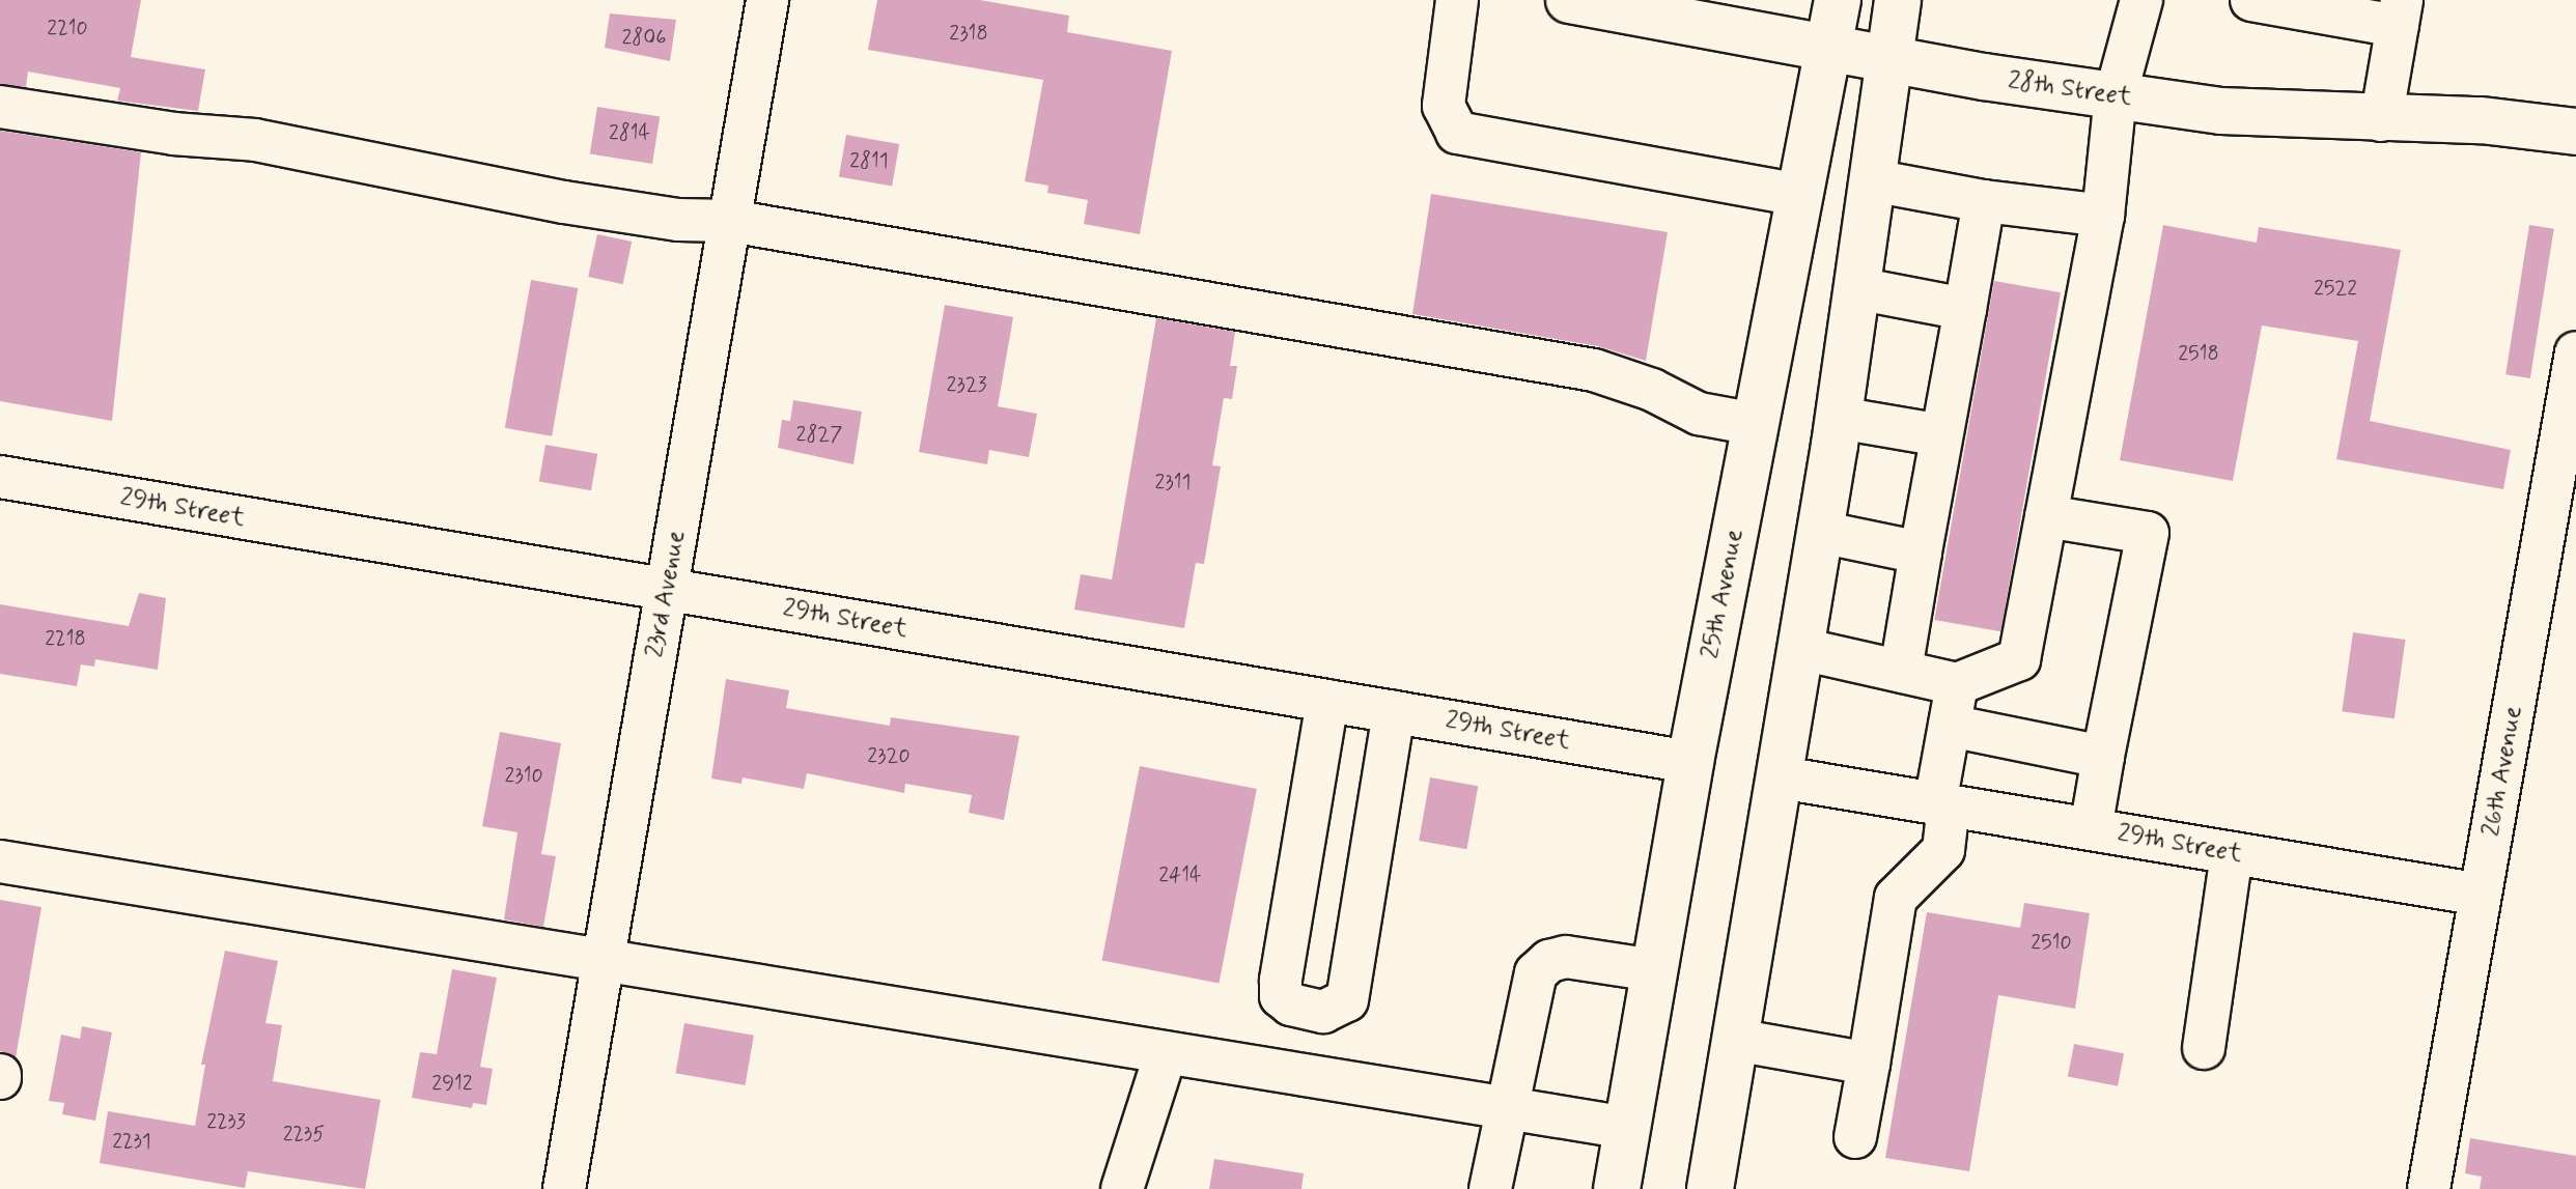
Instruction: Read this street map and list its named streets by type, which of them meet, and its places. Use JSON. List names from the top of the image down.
{
  "streets": {
    "main road": ["28th Street", "25th Avenue"],
    "street": ["29th Street", "23rd Avenue", "26th Avenue"]
  },
  "crossings": [
    ["28th Street", "25th Avenue"],
    ["29th Street", "23rd Avenue"],
    ["29th Street", "25th Avenue"],
    ["29th Street", "26th Avenue"]
  ],
  "house_numbers": [
    "2210",
    "2318",
    "2806",
    "2814",
    "2811",
    "2522",
    "2518",
    "2323",
    "2827",
    "2311",
    "2218",
    "2320",
    "2310",
    "2414",
    "2510",
    "2912",
    "2233",
    "2235",
    "2231"
  ]
}
